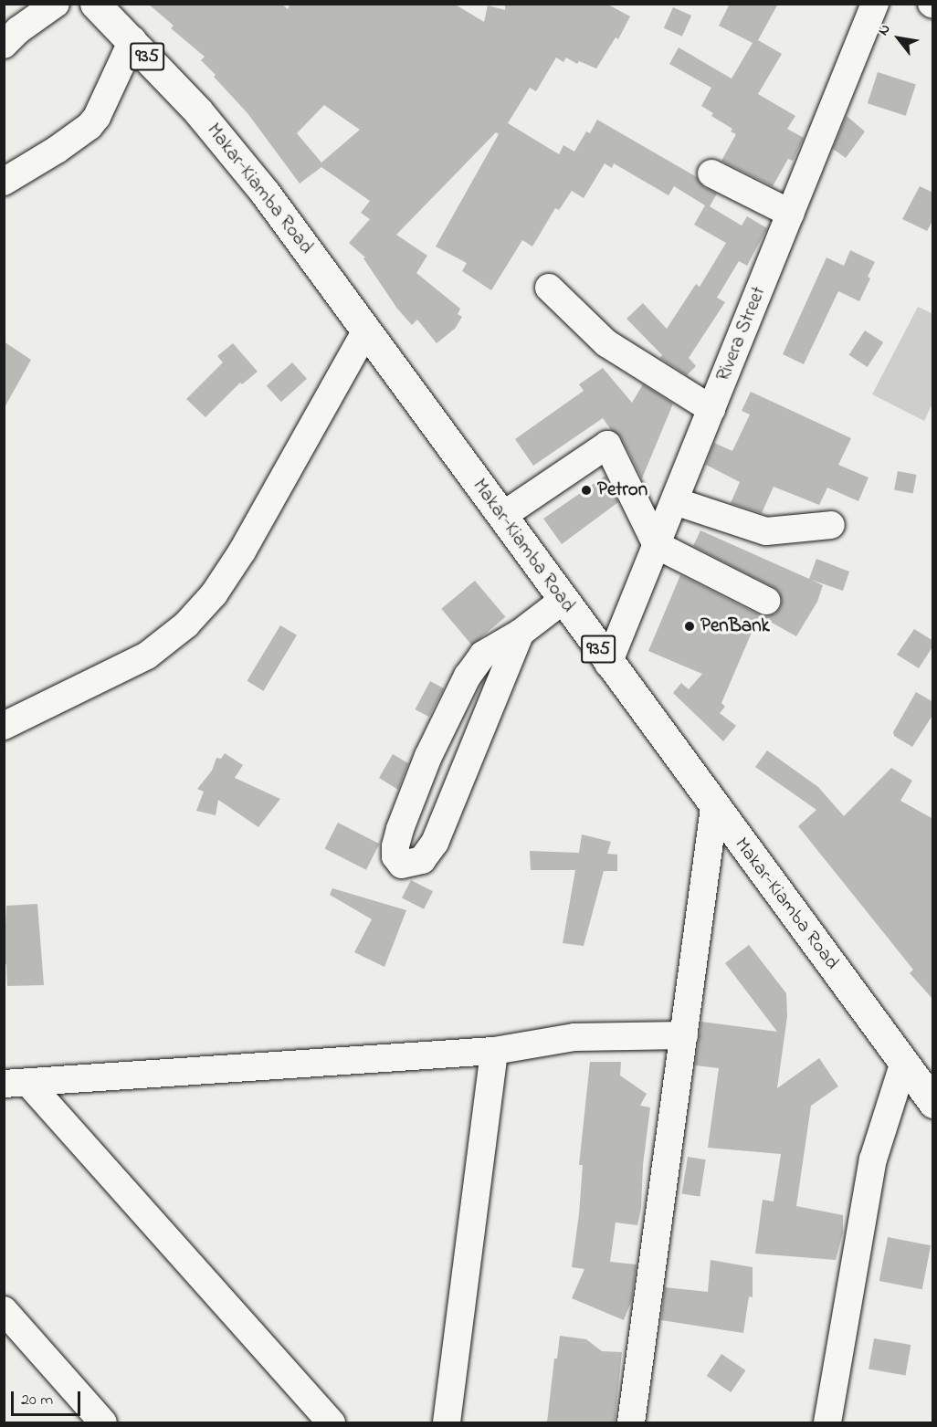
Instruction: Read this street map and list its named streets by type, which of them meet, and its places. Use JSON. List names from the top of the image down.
{
  "streets": {
    "main road": ["935", "Makar-Kiamba Road"],
    "street": ["Rivera Street"]
  },
  "crossings": [
    ["Makar-Kiamba Road", "Rivera Street"]
  ],
  "places": ["Petron", "PenBank"],
  "scale_bar": "20 m",
  "north": "top left"
}
